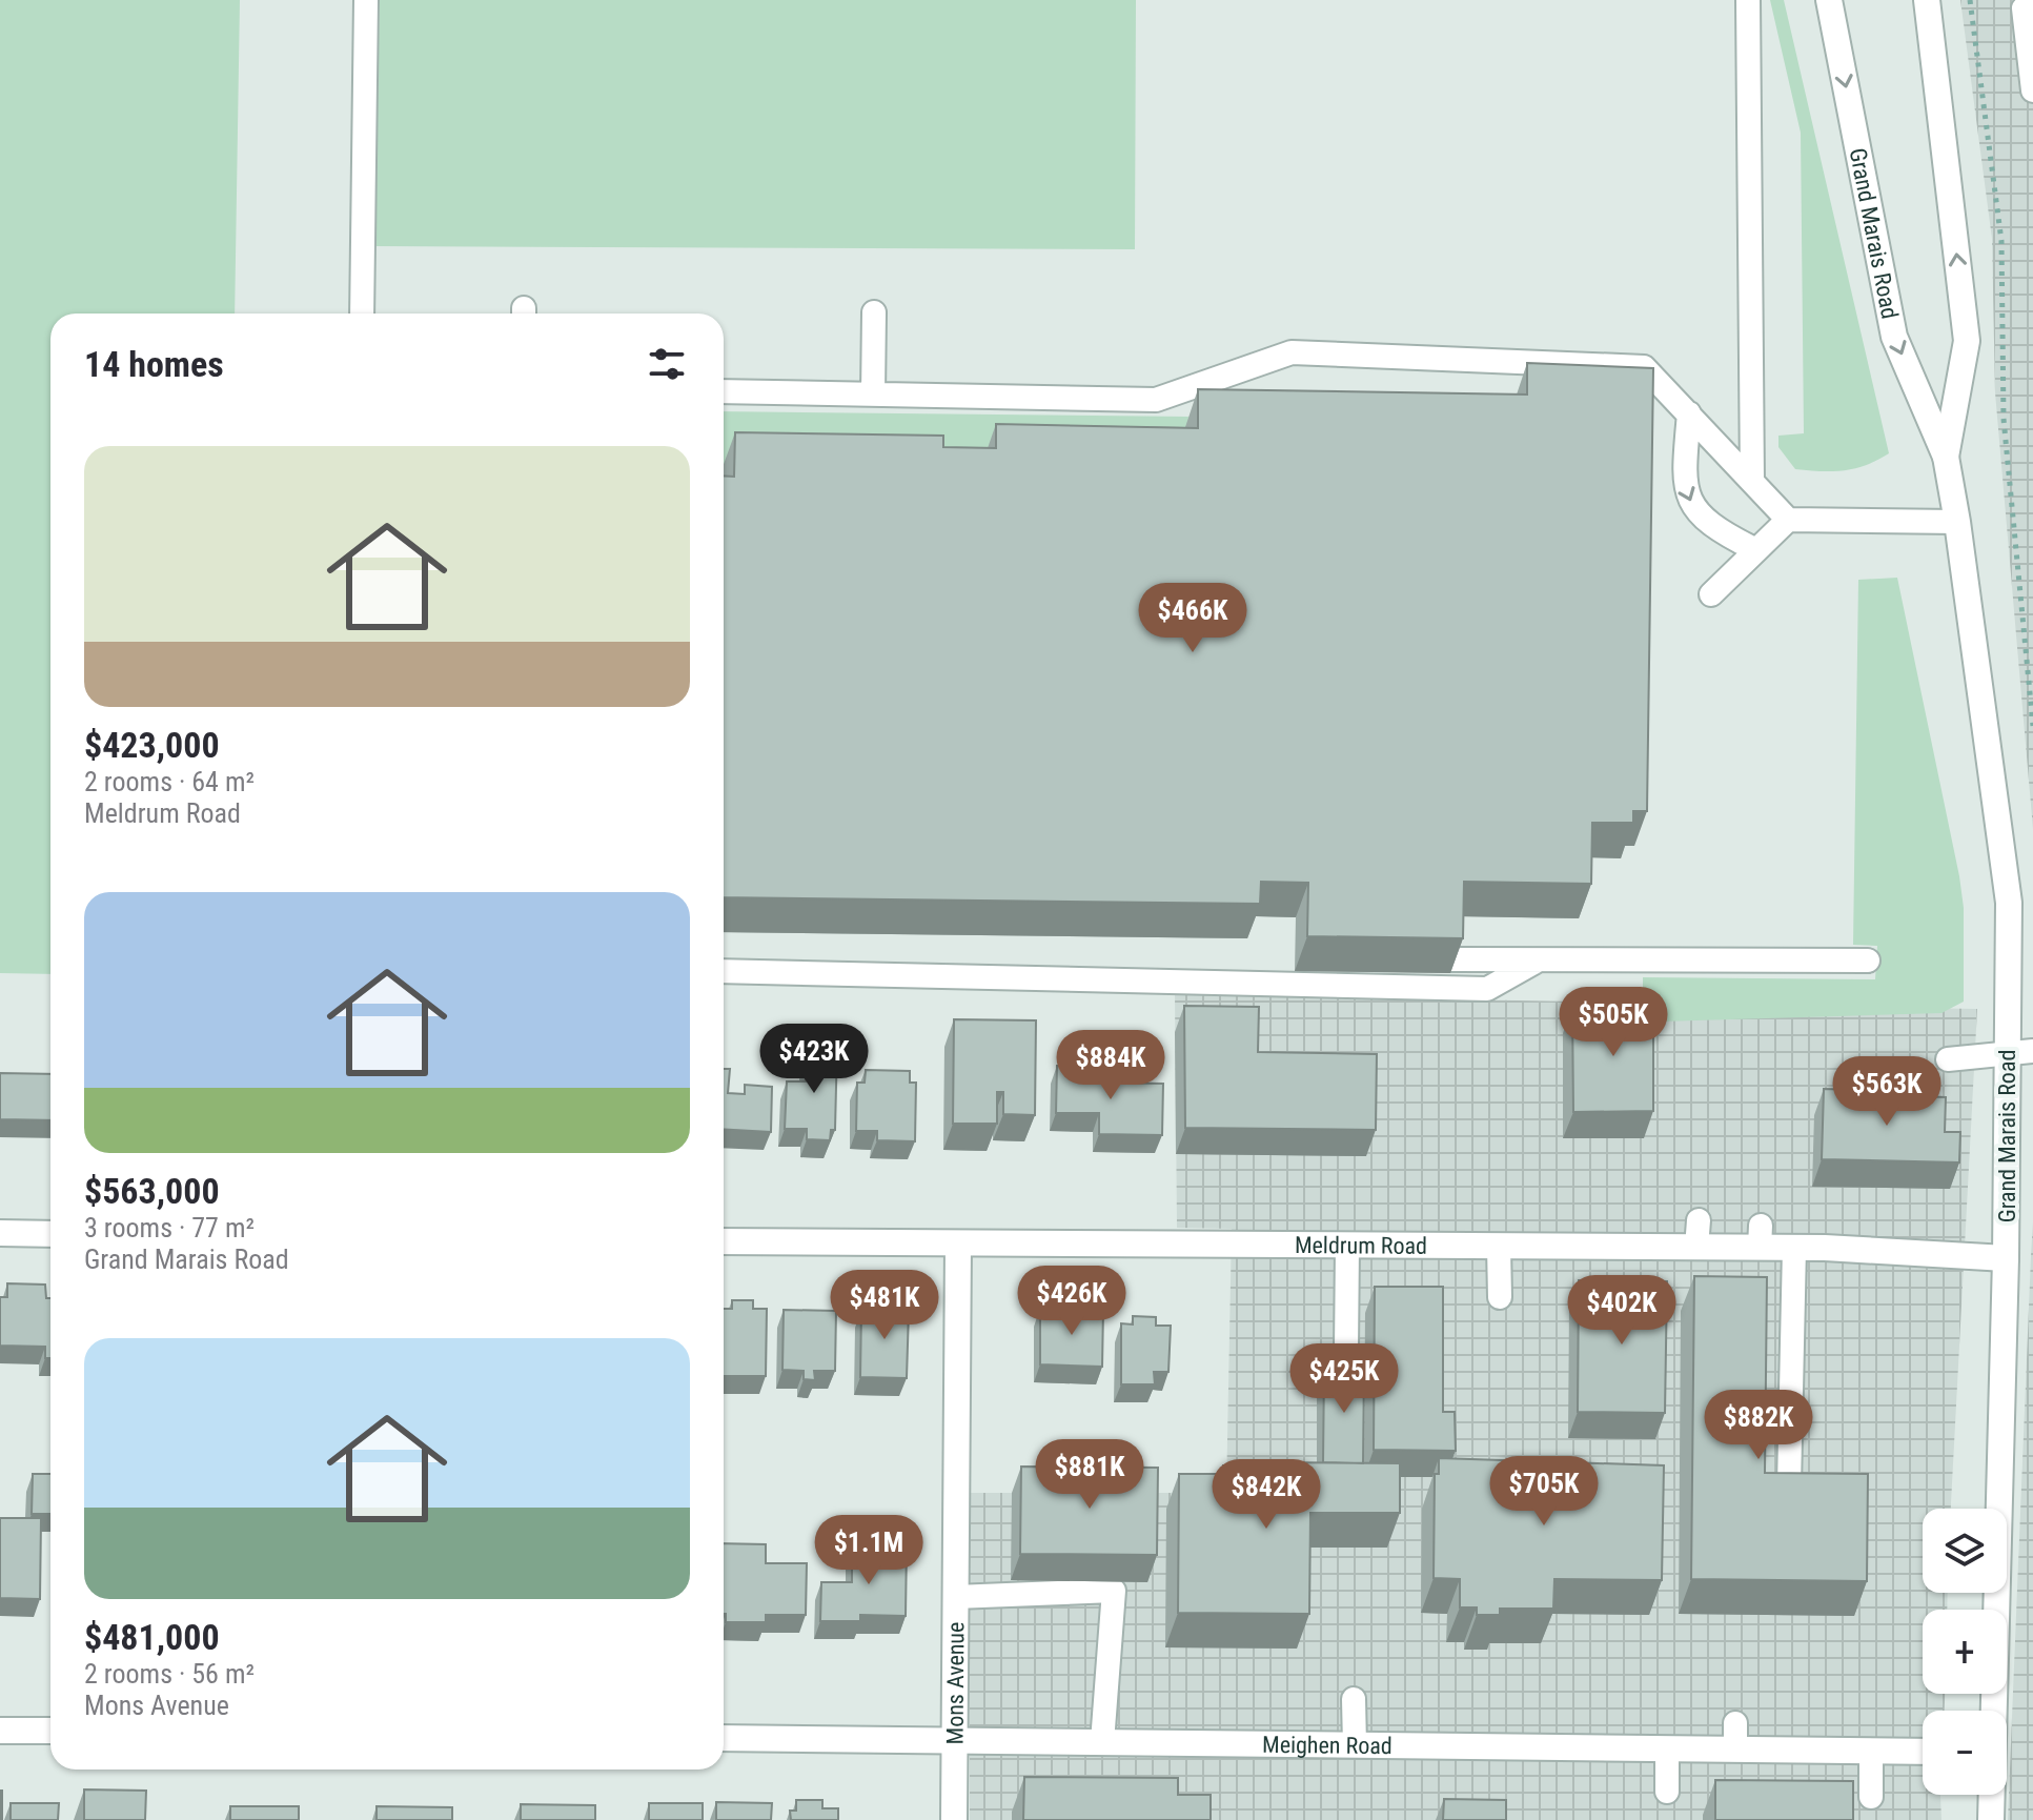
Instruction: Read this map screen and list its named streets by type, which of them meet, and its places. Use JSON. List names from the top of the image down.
{
  "streets": {
    "street": [
      "Grand Marais Road",
      "Meldrum Road",
      "Mons Avenue",
      "Meighen Road"
    ]
  },
  "crossings": [
    ["Grand Marais Road", "Meldrum Road"],
    ["Meldrum Road", "Mons Avenue"],
    ["Mons Avenue", "Meighen Road"]
  ],
  "page": {
    "heading": "14 homes",
    "list": [
      {
        "name": "$423,000",
        "note": "2 rooms · 64 m² · Meldrum Road"
      },
      {
        "name": "$563,000",
        "note": "3 rooms · 77 m² · Grand Marais Road"
      },
      {
        "name": "$481,000",
        "note": "2 rooms · 56 m² · Mons Avenue"
      }
    ],
    "price": [
      "$466K",
      "$505K",
      "$423K",
      "$884K",
      "$563K",
      "$426K",
      "$481K",
      "$402K",
      "$425K",
      "$882K",
      "$881K",
      "$705K",
      "$842K",
      "$1.1M"
    ],
    "map_buttons": ["+", "−"]
  }
}
